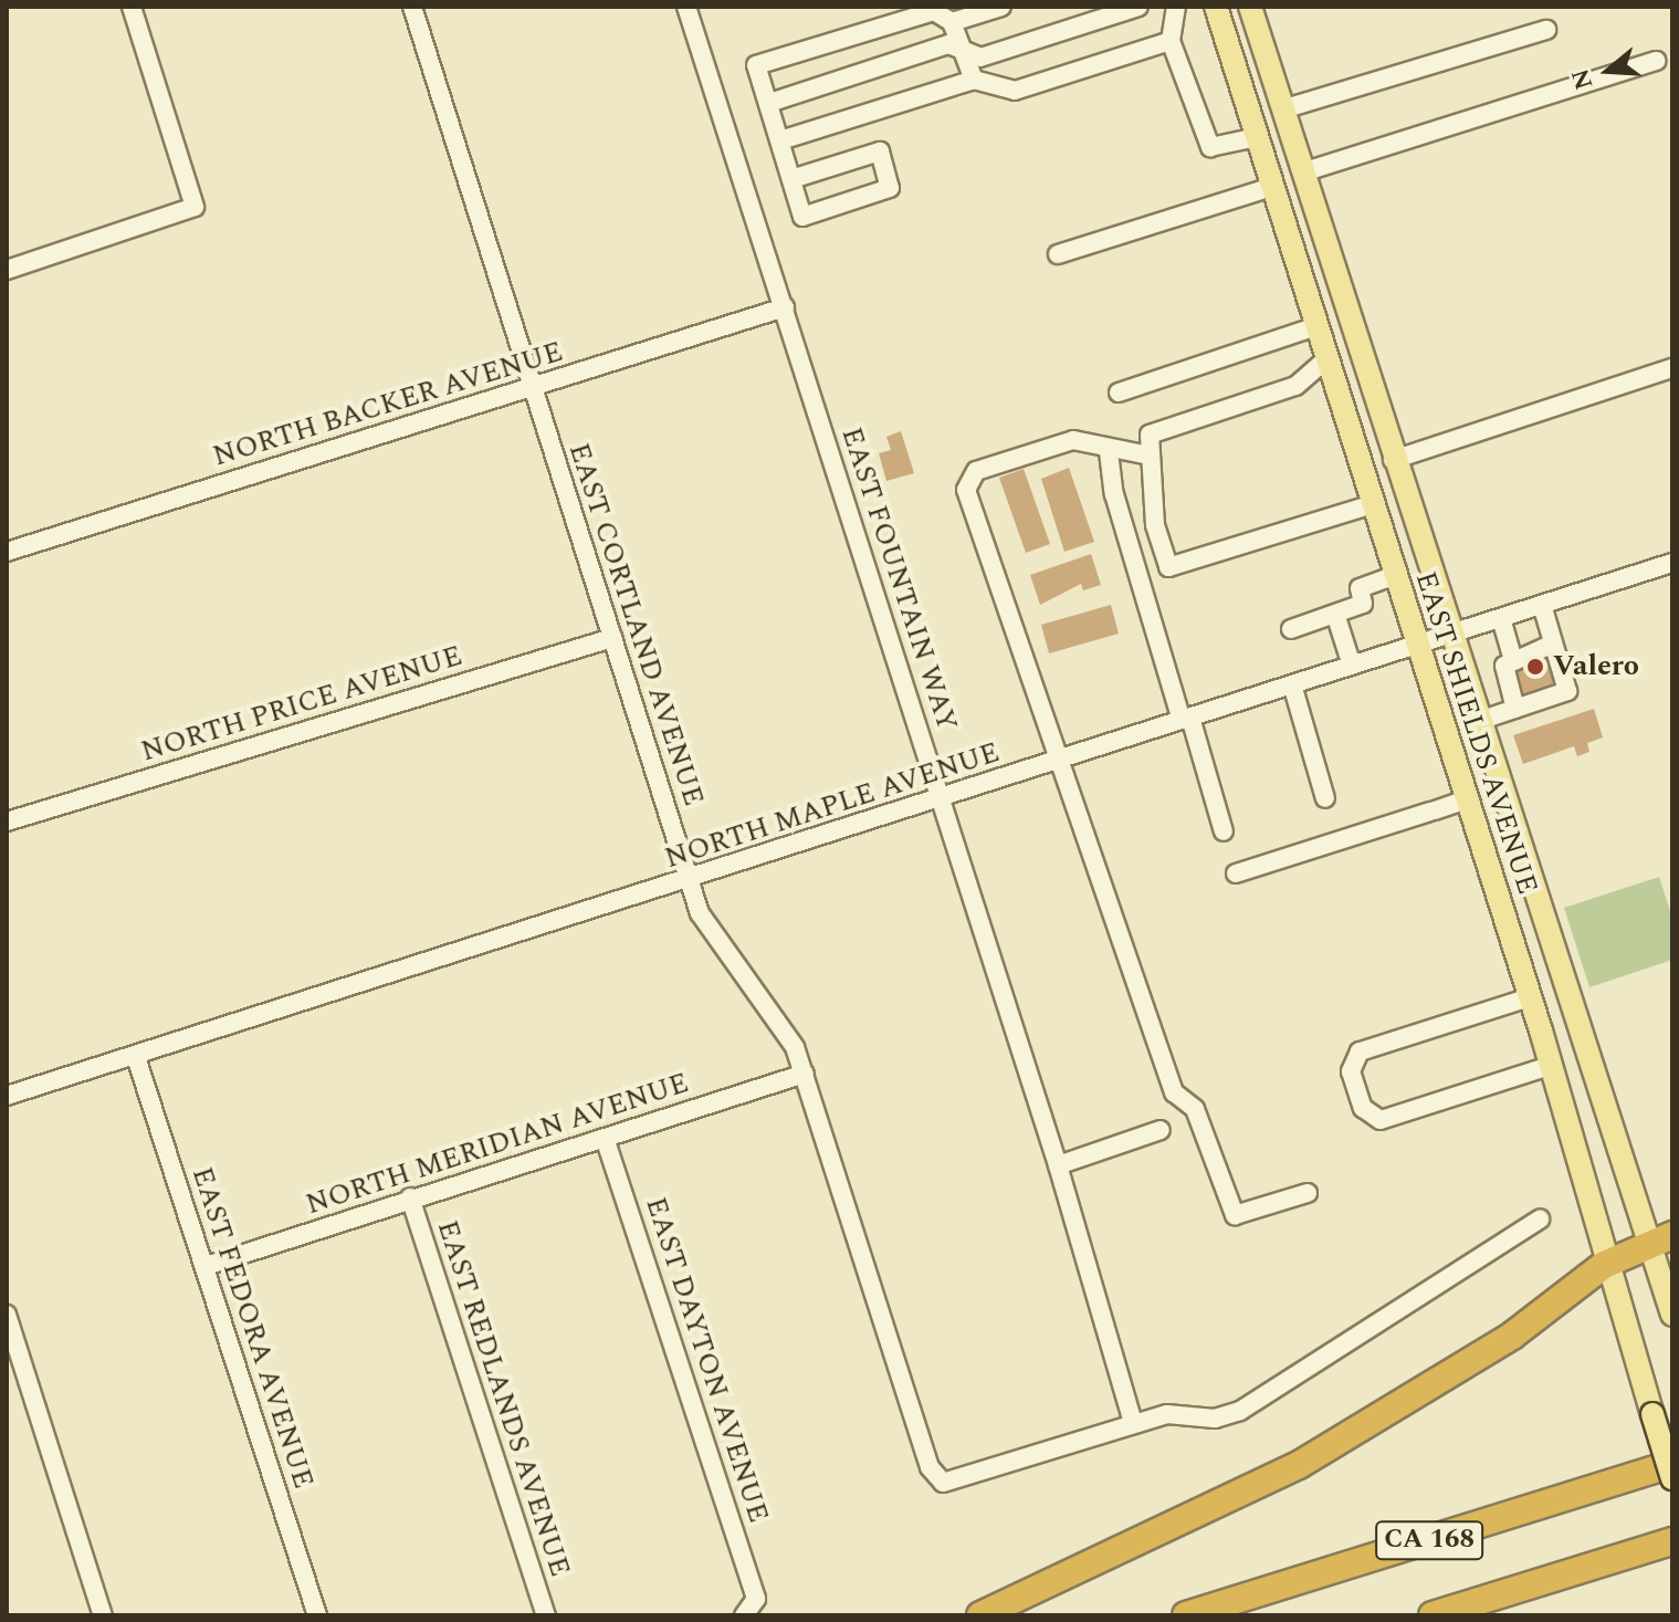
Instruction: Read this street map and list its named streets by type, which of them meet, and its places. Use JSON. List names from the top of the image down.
{
  "streets": {
    "highway": ["CA 168"],
    "main road": ["EAST SHIELDS AVENUE"],
    "street": [
      "NORTH BACKER AVENUE",
      "EAST FOUNTAIN WAY",
      "EAST CORTLAND AVENUE",
      "NORTH PRICE AVENUE",
      "NORTH MAPLE AVENUE",
      "NORTH MERIDIAN AVENUE",
      "EAST FEDORA AVENUE",
      "EAST DAYTON AVENUE",
      "EAST REDLANDS AVENUE"
    ]
  },
  "crossings": [
    ["NORTH BACKER AVENUE", "EAST FOUNTAIN WAY"],
    ["NORTH BACKER AVENUE", "EAST CORTLAND AVENUE"],
    ["EAST FOUNTAIN WAY", "EAST CORTLAND AVENUE"],
    ["EAST FOUNTAIN WAY", "NORTH MAPLE AVENUE"],
    ["EAST CORTLAND AVENUE", "NORTH PRICE AVENUE"],
    ["EAST CORTLAND AVENUE", "NORTH MAPLE AVENUE"],
    ["EAST CORTLAND AVENUE", "NORTH MERIDIAN AVENUE"],
    ["EAST SHIELDS AVENUE", "NORTH MAPLE AVENUE"],
    ["NORTH MAPLE AVENUE", "EAST FEDORA AVENUE"],
    ["NORTH MERIDIAN AVENUE", "EAST FEDORA AVENUE"],
    ["NORTH MERIDIAN AVENUE", "EAST DAYTON AVENUE"],
    ["NORTH MERIDIAN AVENUE", "EAST REDLANDS AVENUE"]
  ],
  "places": ["Valero"],
  "north": "left"
}
